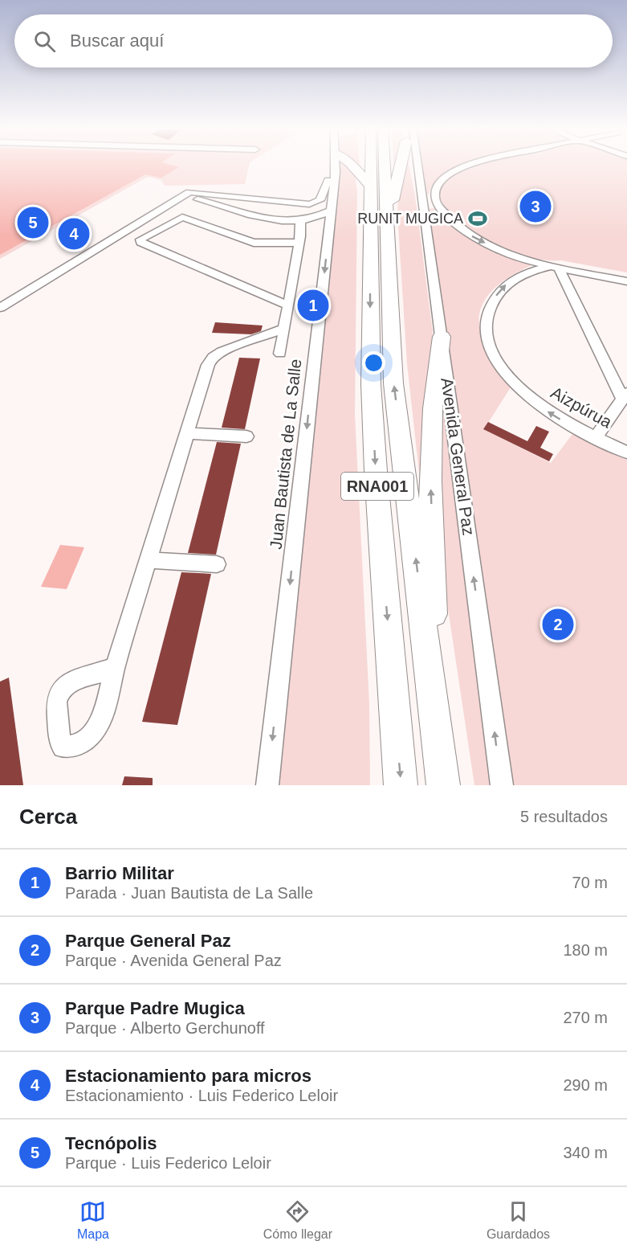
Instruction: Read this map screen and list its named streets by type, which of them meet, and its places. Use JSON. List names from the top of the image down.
{
  "streets": {
    "highway": ["RNA001"],
    "street": ["Aizpúrua", "Juan Bautista de La Salle", "Avenida General Paz"]
  },
  "one_way": ["Juan Bautista de La Salle", "Avenida General Paz"],
  "places": {
    "sports": ["RUNIT MUGICA"]
  },
  "page": {
    "search": "Buscar aquí",
    "pins": [
      "3",
      "5",
      "4",
      "1",
      "2"
    ],
    "heading": ["Cerca", "5 resultados"],
    "list": [
      {
        "mark": "1",
        "name": "Barrio Militar",
        "note": "Parada · Juan Bautista de La Salle",
        "value": "70 m"
      },
      {
        "mark": "2",
        "name": "Parque General Paz",
        "note": "Parque · Avenida General Paz",
        "value": "180 m"
      },
      {
        "mark": "3",
        "name": "Parque Padre Mugica",
        "note": "Parque · Alberto Gerchunoff",
        "value": "270 m"
      },
      {
        "mark": "4",
        "name": "Estacionamiento para micros",
        "note": "Estacionamiento · Luis Federico Leloir",
        "value": "290 m"
      },
      {
        "mark": "5",
        "name": "Tecnópolis",
        "note": "Parque · Luis Federico Leloir",
        "value": "340 m"
      }
    ],
    "nav": ["Mapa", "Cómo llegar", "Guardados"]
  }
}
